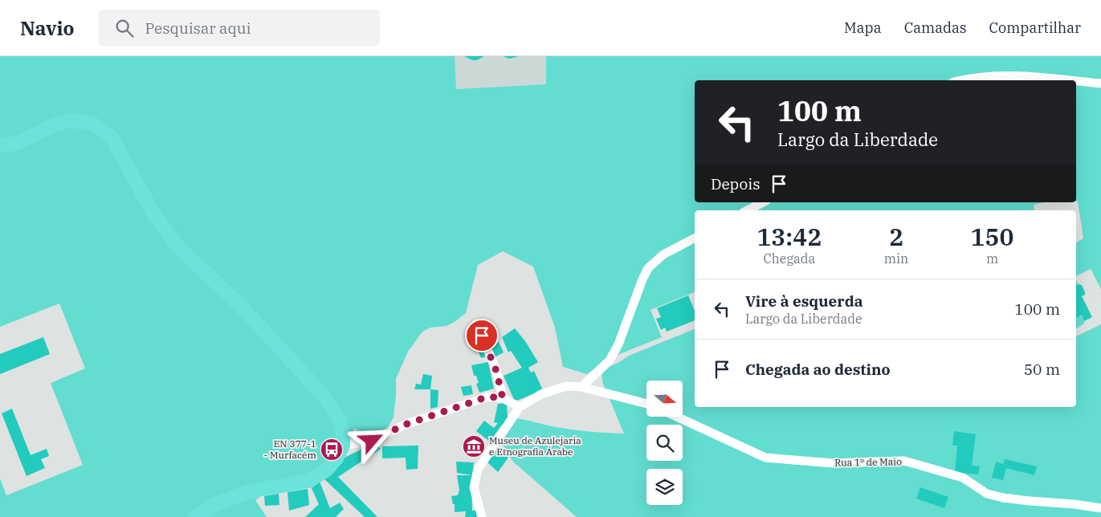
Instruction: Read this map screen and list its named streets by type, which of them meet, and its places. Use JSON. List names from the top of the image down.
{
  "streets": {
    "street": ["Rua 1º de Maio"]
  },
  "places": {
    "museum": ["Museu de Azulejaria e Etnografia Árabe"],
    "bus stop": ["EN 377-1 - Murfacém"]
  },
  "north": "right",
  "page": {
    "header": "Navio",
    "search": "Pesquisar aqui",
    "nav": ["Mapa", "Camadas", "Compartilhar"],
    "turn": ["100 m", "Largo da Liberdade"],
    "then": "Depois",
    "eta": [
      "13:42",
      "Chegada",
      "2",
      "min",
      "150",
      "m"
    ],
    "list": [
      {
        "name": "Vire à esquerda",
        "note": "Largo da Liberdade",
        "value": "100 m"
      },
      {
        "name": "Chegada ao destino",
        "value": "50 m"
      }
    ]
  }
}
